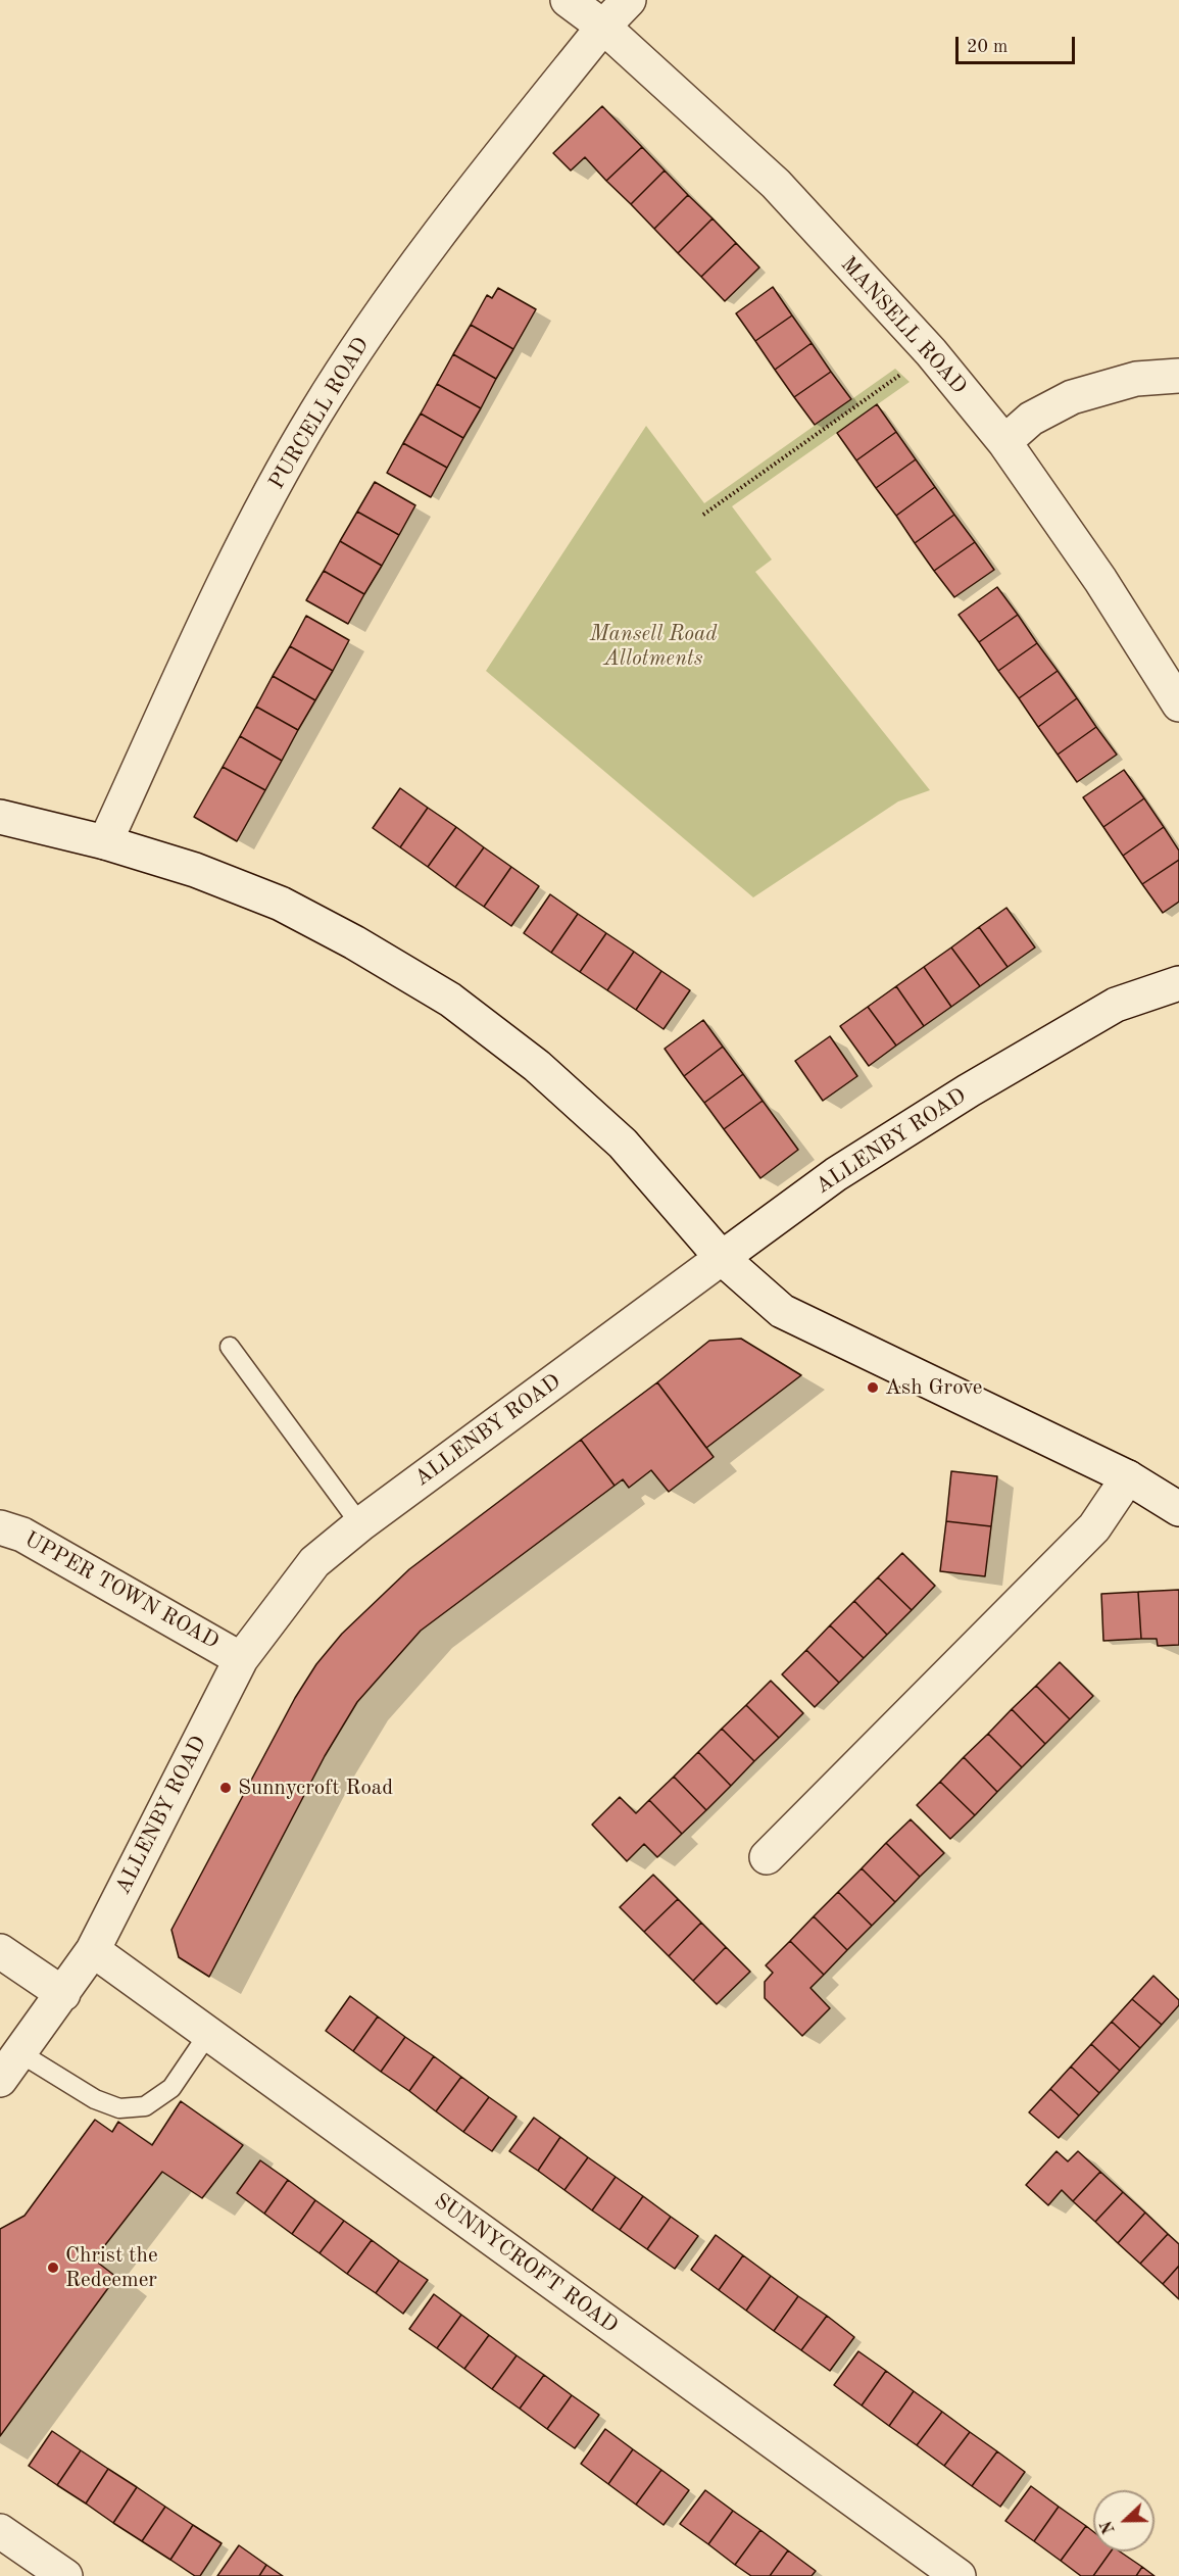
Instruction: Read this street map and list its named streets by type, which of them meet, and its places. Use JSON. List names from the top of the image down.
{
  "streets": {
    "street": [
      "MANSELL ROAD",
      "PURCELL ROAD",
      "ALLENBY ROAD",
      "UPPER TOWN ROAD",
      "SUNNYCROFT ROAD"
    ]
  },
  "crossings": [
    ["MANSELL ROAD", "PURCELL ROAD"],
    ["ALLENBY ROAD", "UPPER TOWN ROAD"],
    ["ALLENBY ROAD", "SUNNYCROFT ROAD"]
  ],
  "parks": ["Mansell Road Allotments"],
  "places": ["Ash Grove", "Sunnycroft Road", "Christ the Redeemer"],
  "scale_bar": "20 m",
  "north": "left"
}
